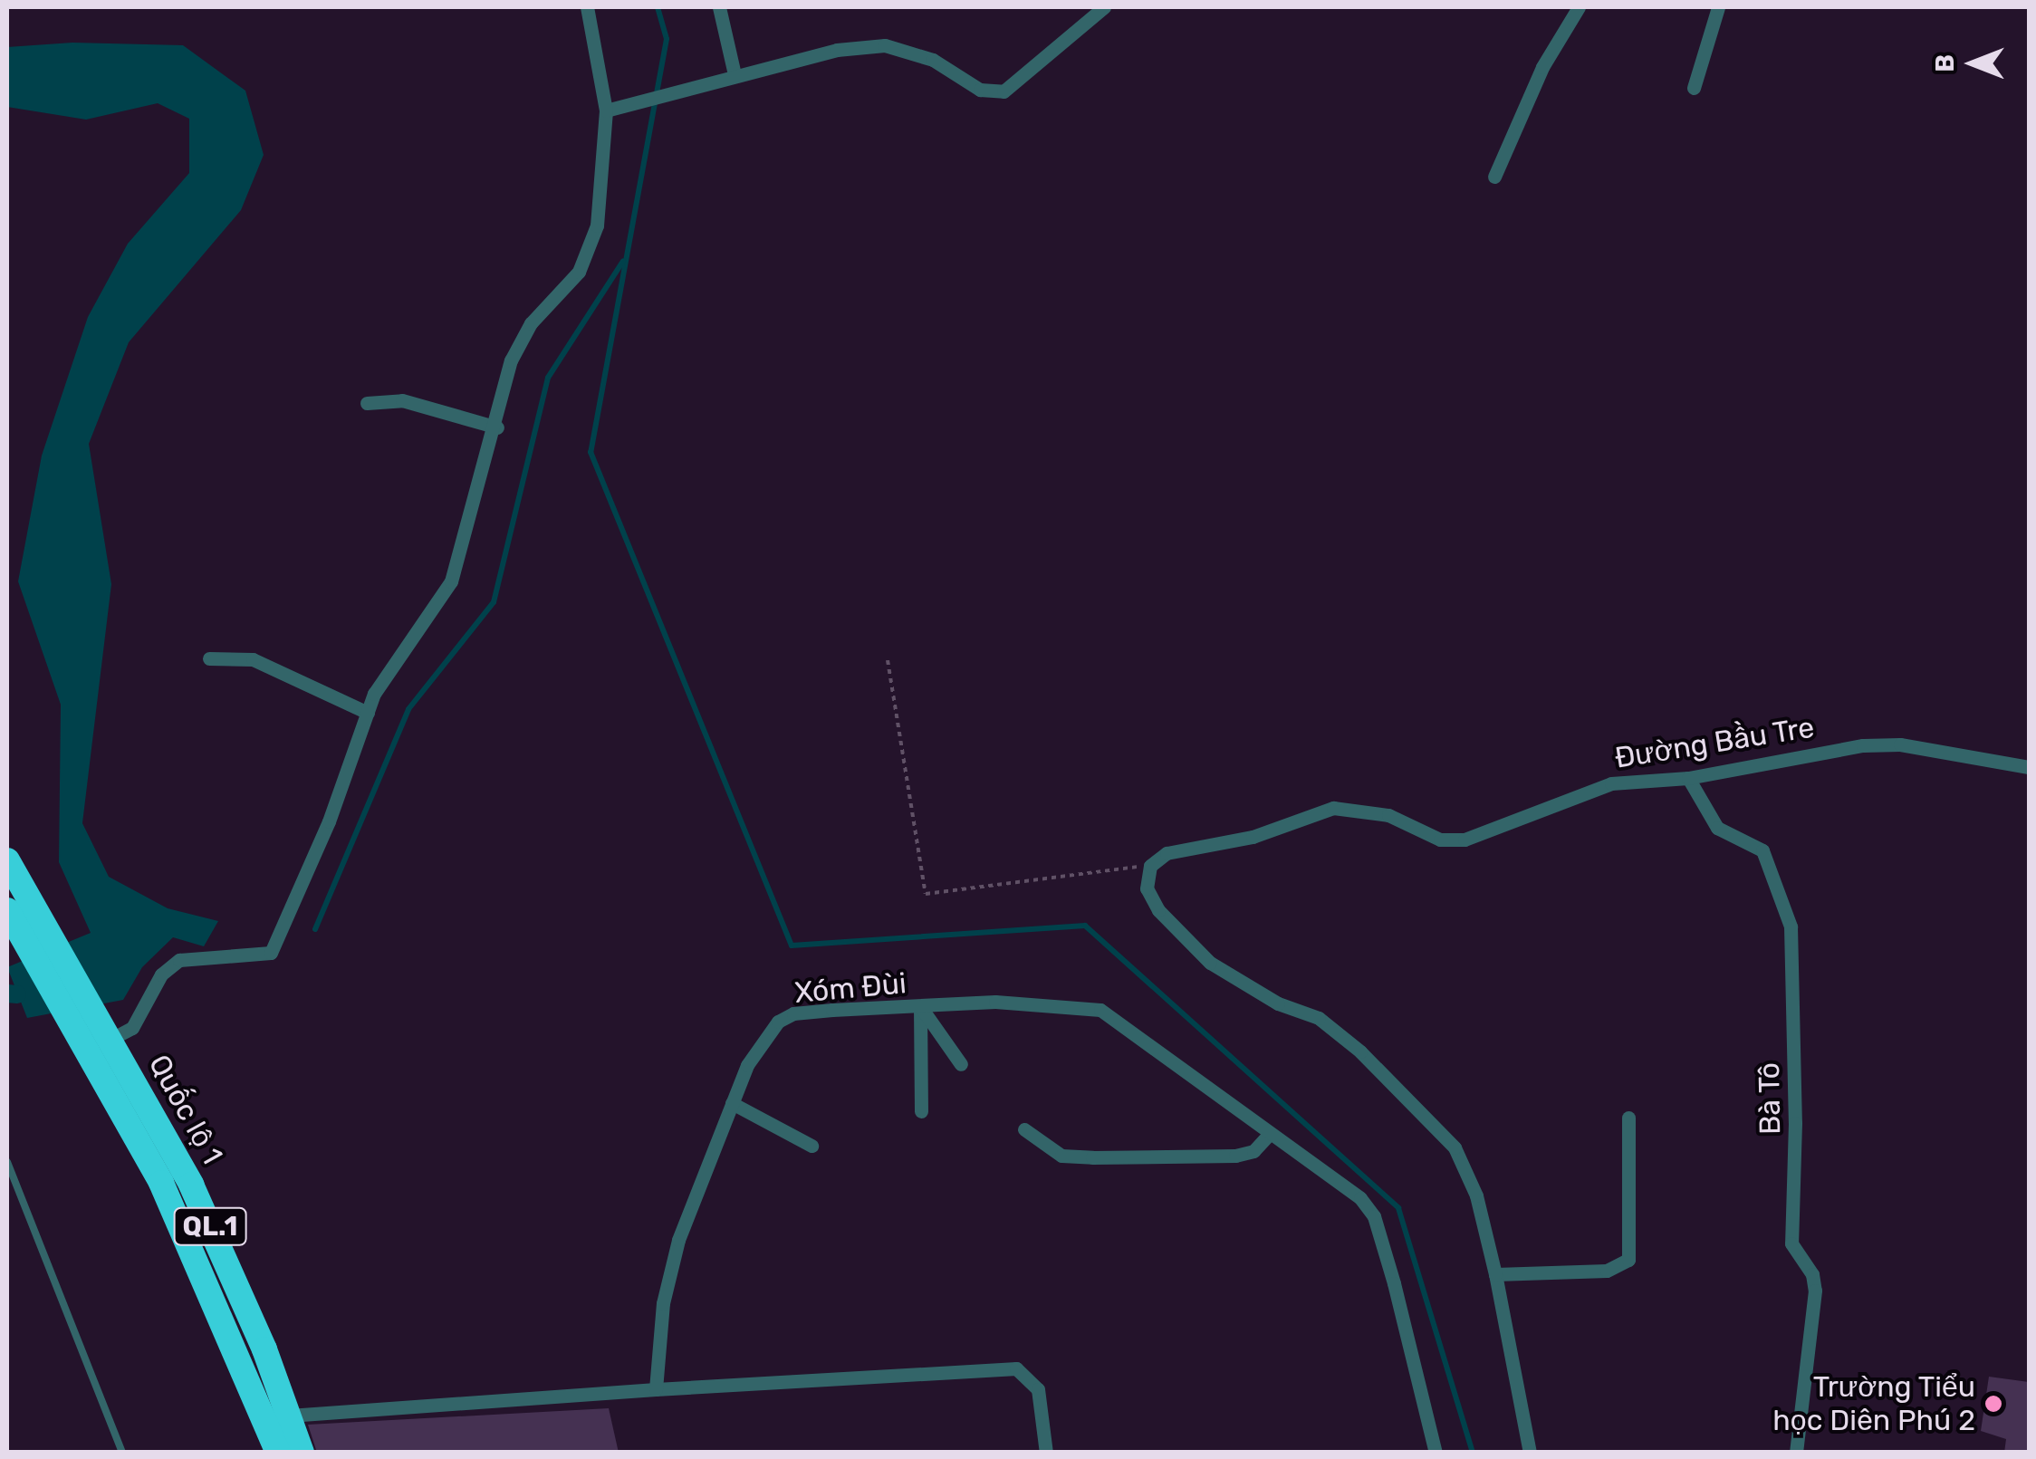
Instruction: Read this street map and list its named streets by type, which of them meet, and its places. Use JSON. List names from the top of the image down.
{
  "streets": {
    "highway": ["Quốc lộ 1", "QL.1"],
    "street": ["Đường Bầu Tre", "Xóm Đùi", "Bà Tô"]
  },
  "crossings": [
    ["Đường Bầu Tre", "Bà Tô"]
  ],
  "places": ["Trường Tiểu học Diên Phú 2"],
  "north": "left"
}
